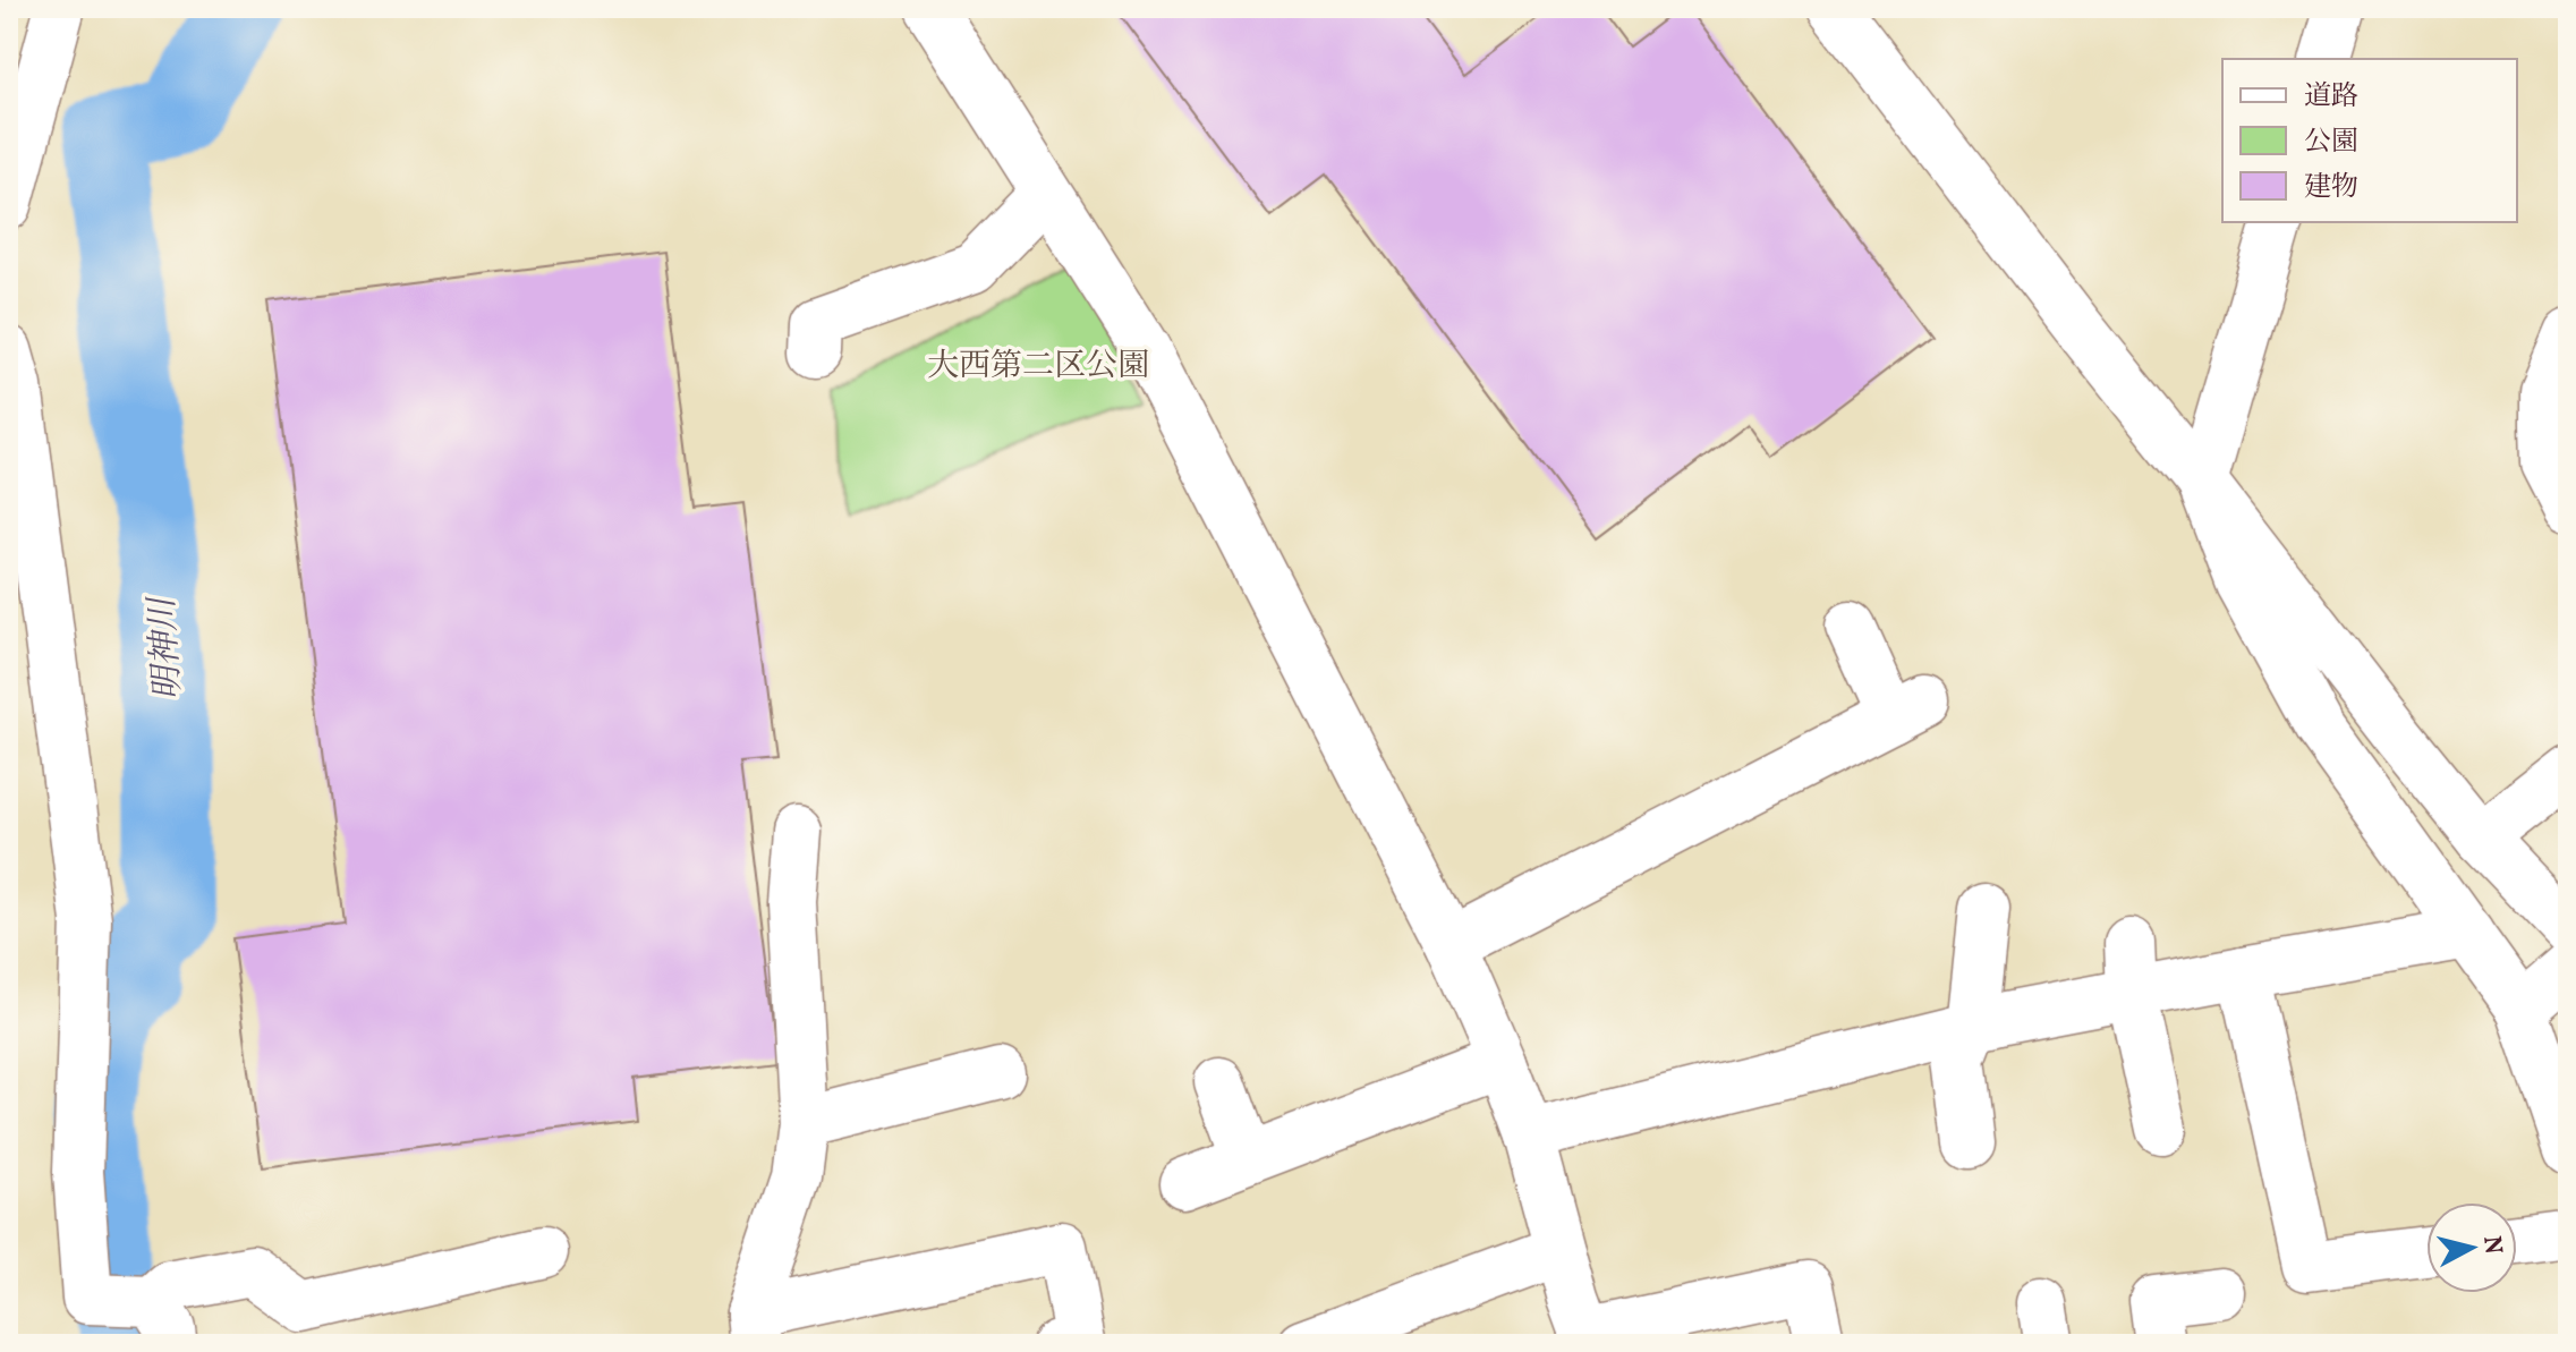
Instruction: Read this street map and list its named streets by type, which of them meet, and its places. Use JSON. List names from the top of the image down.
{
  "water": ["明神川"],
  "parks": ["大西第二区公園"],
  "legend": ["道路", "公園", "建物"],
  "north": "right"
}
